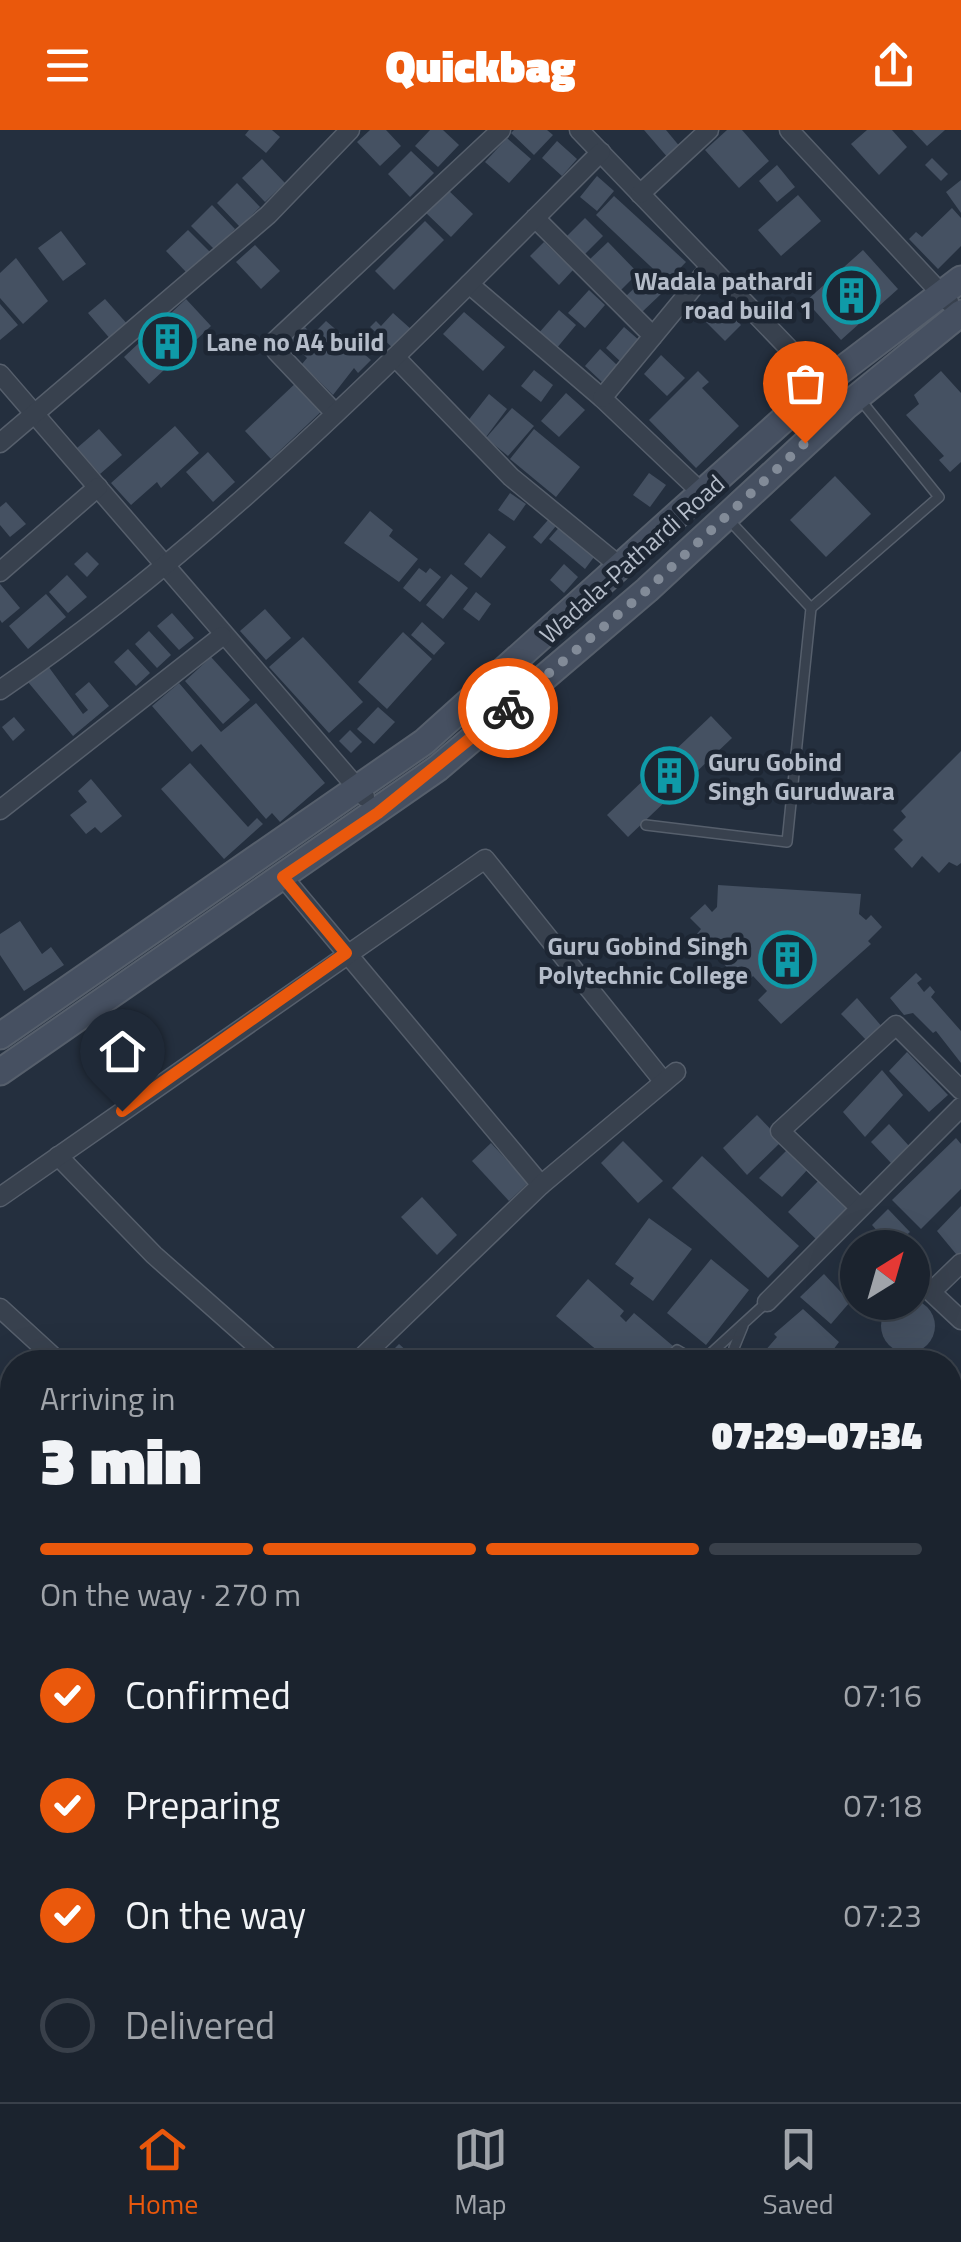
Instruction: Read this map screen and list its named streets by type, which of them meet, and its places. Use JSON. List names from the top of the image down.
{
  "streets": {
    "main road": ["Wadala-Pathardi Road"]
  },
  "places": {
    "building": [
      "Wadala pathardi road build 1",
      "Lane no A4 build",
      "Guru Gobind Singh Gurudwara",
      "Guru Gobind Singh Polytechnic College"
    ]
  },
  "north": "top right",
  "page": {
    "header": "Quickbag",
    "heading": ["3 min", "Arriving in", "07:29–07:34"],
    "bar": "On the way · 270 m",
    "list": [
      ["Confirmed", "07:16"],
      ["Preparing", "07:18"],
      ["On the way", "07:23"],
      "Delivered"
    ],
    "tabs": ["Home", "Map", "Saved"]
  }
}
